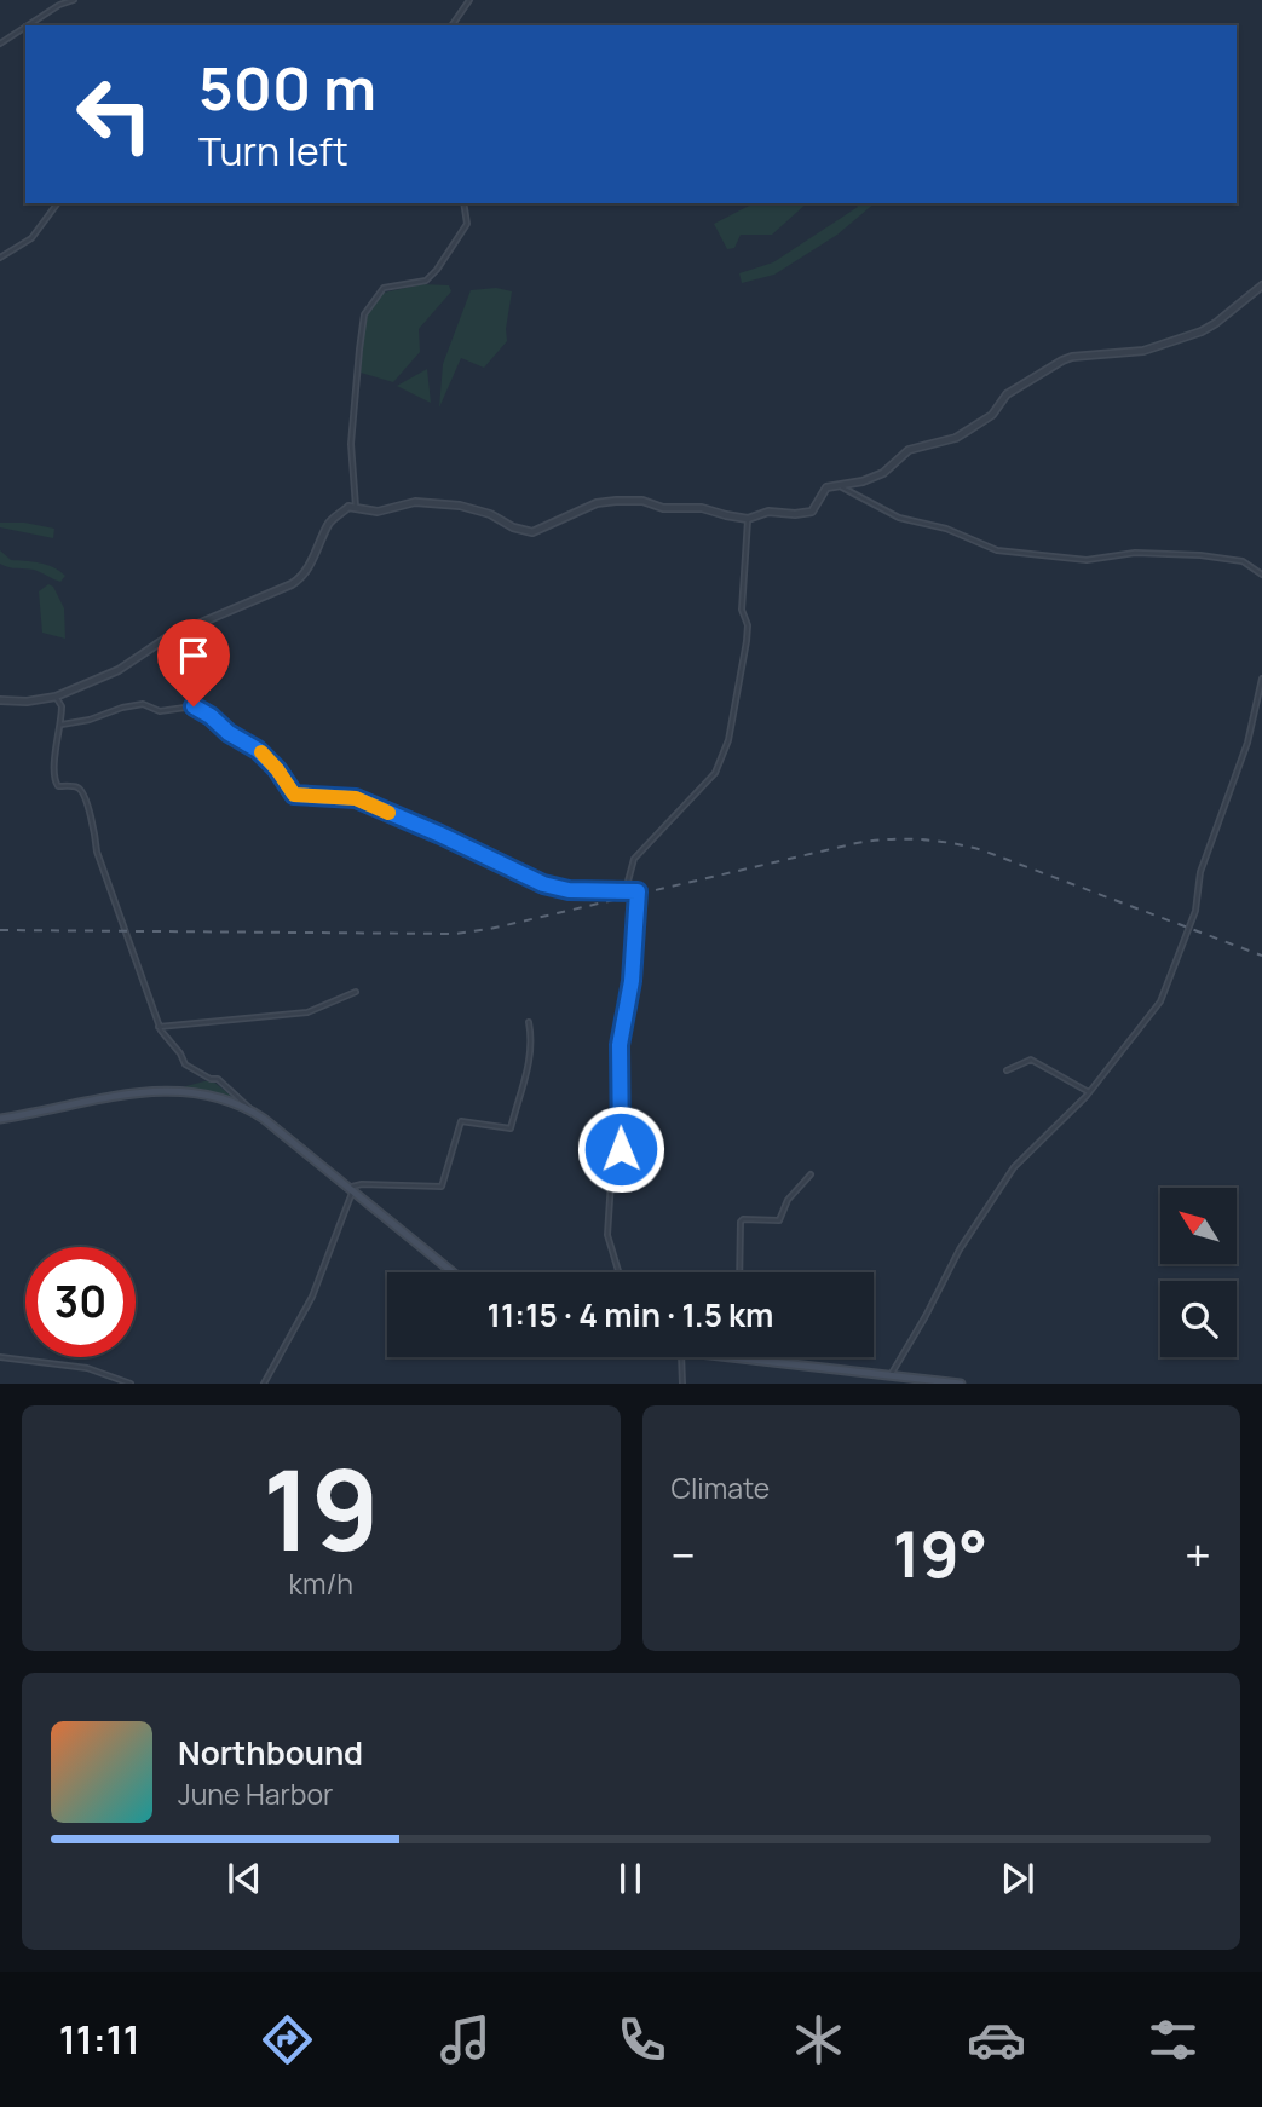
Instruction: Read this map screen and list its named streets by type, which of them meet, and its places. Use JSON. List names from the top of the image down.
{
  "north": "top left",
  "page": {
    "turn": ["500 m", "Turn left"],
    "limit": "30",
    "trip": "11:15 · 4 min · 1.5 km",
    "tile": [
      ["19", "km/h"],
      "Climate"
    ],
    "heat": ["−", "19°", "+"],
    "song": ["Northbound", "June Harbor"],
    "tabs": "11:11"
  }
}
